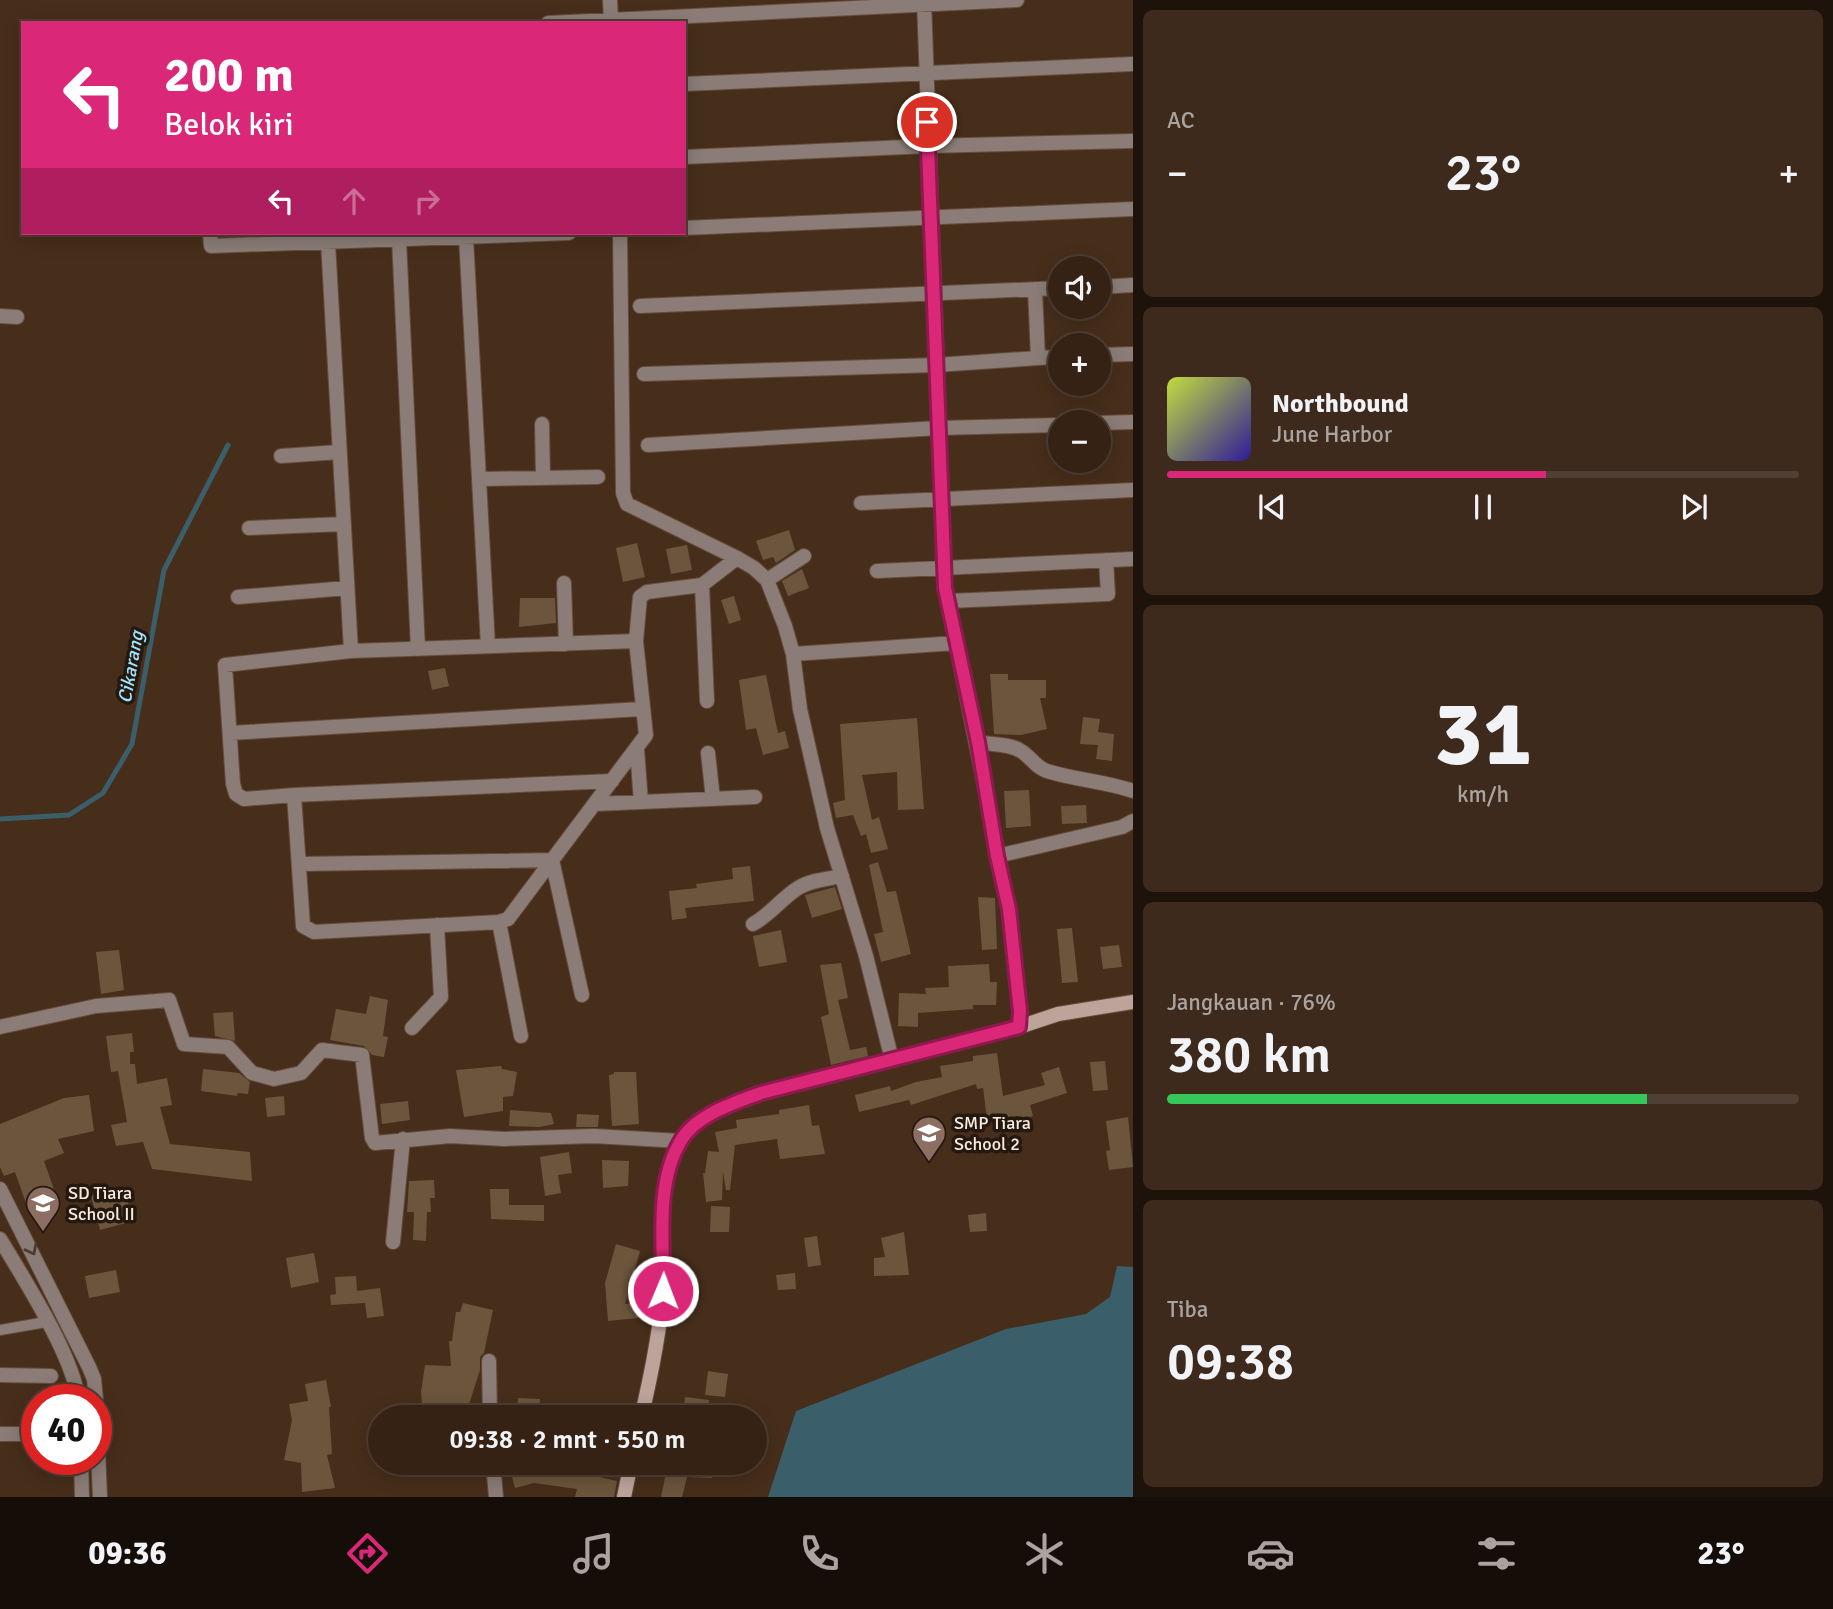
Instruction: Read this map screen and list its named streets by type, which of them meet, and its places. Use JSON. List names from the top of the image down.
{
  "water": ["Cikarang"],
  "places": {
    "school or university": ["SMP Tiara School 2", "SD Tiara School II"]
  },
  "page": {
    "tile": [
      "AC",
      ["31", "km/h"],
      ["Jangkauan · 76%", "380 km"],
      ["Tiba", "09:38"]
    ],
    "turn": ["200 m", "Belok kiri"],
    "heat": ["−", "23°", "+"],
    "map_buttons": ["+", "−"],
    "song": ["Northbound", "June Harbor"],
    "limit": "40",
    "trip": "09:38 · 2 mnt · 550 m",
    "tabs": ["09:36", "23°"]
  }
}
